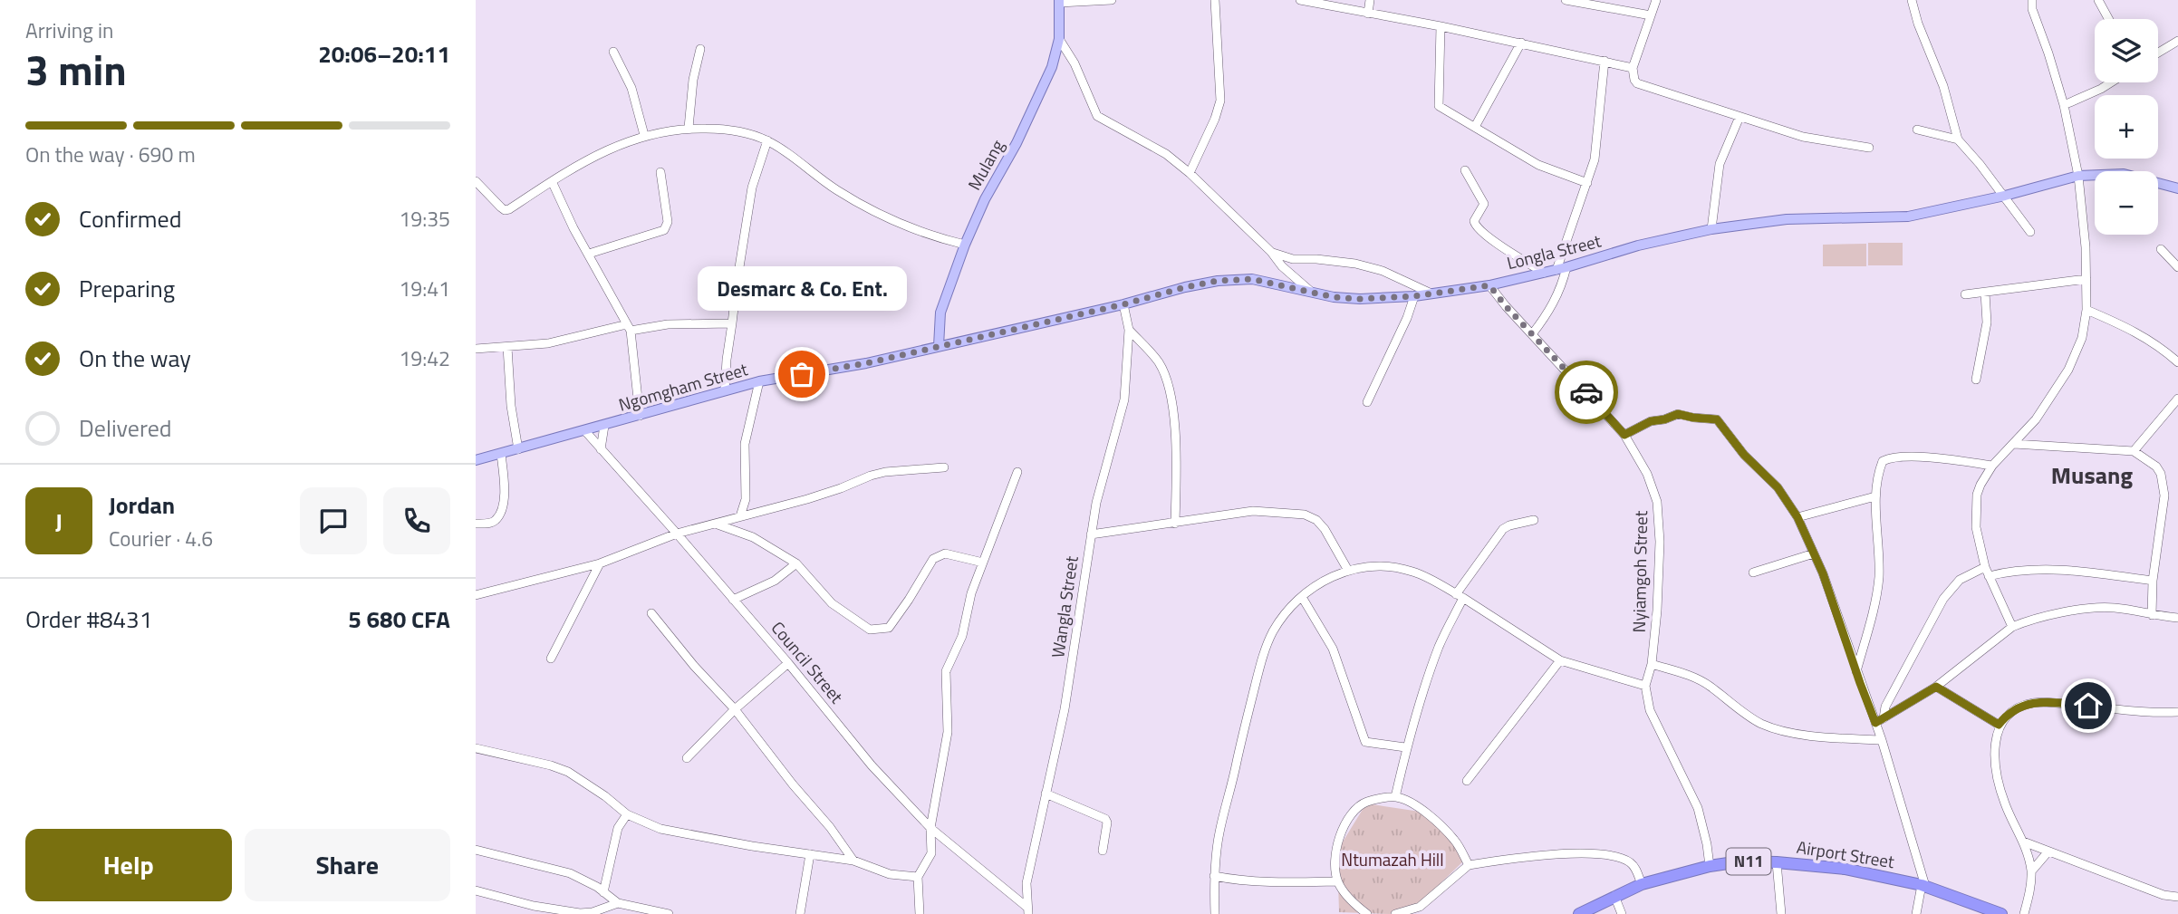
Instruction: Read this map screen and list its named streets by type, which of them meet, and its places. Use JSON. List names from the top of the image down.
{
  "streets": {
    "highway": ["Airport Street", "N11"],
    "main road": ["Mulang", "Longla Street", "Ngomgham Street"],
    "street": ["Nyiamgoh Street", "Wangla Street", "Council Street"]
  },
  "crossings": [
    ["Mulang", "Longla Street"],
    ["Mulang", "Ngomgham Street"],
    ["Longla Street", "Ngomgham Street"],
    ["Longla Street", "Nyiamgoh Street"],
    ["Longla Street", "Wangla Street"],
    ["Ngomgham Street", "Council Street"],
    ["Wangla Street", "Council Street"],
    ["Airport Street", "N11"]
  ],
  "districts": ["Musang"],
  "parks": ["Ntumazah Hill"],
  "places": ["Desmarc & Co. Ent."],
  "page": {
    "heading": ["3 min", "Arriving in", "20:06–20:11"],
    "panel": [
      "Jordan",
      "Courier · 4.6",
      "Order #8431",
      "5 680 CFA"
    ],
    "map_buttons": ["+", "−"],
    "bar": "On the way · 690 m",
    "list": [
      ["Confirmed", "19:35"],
      ["Preparing", "19:41"],
      ["On the way", "19:42"],
      "Delivered"
    ],
    "bubble": "Desmarc & Co. Ent.",
    "round": "J",
    "buttons": ["Help", "Share"]
  }
}
